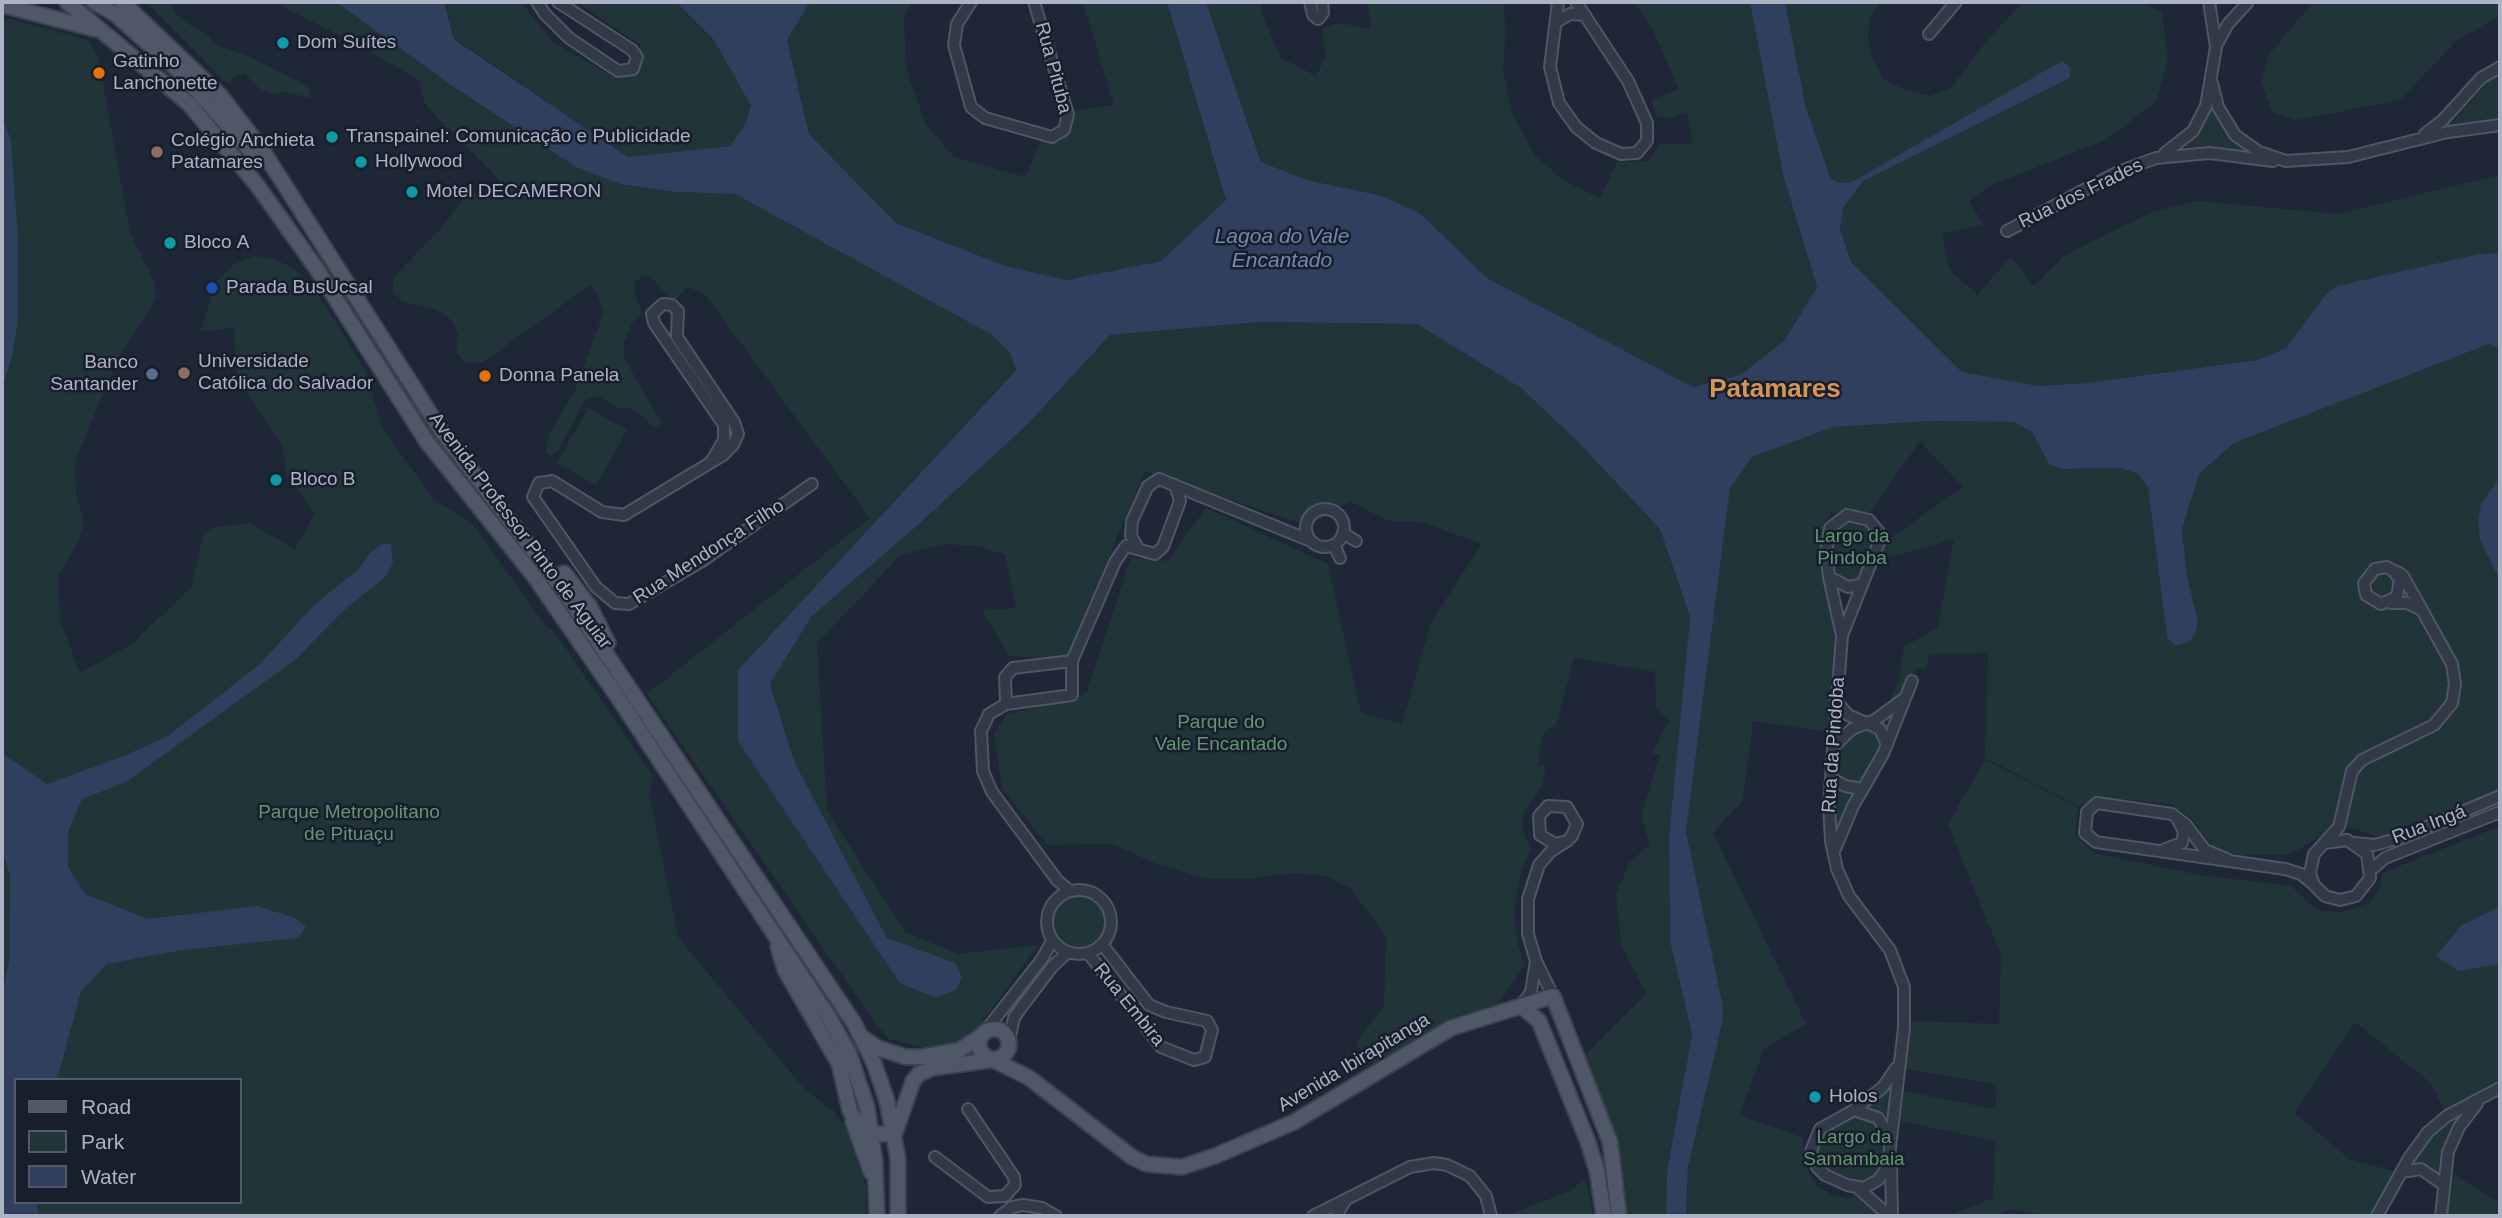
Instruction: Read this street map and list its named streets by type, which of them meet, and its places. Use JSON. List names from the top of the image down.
{
  "streets": {
    "main road": ["Avenida Professor Pinto de Aguiar", "Avenida Ibirapitanga"],
    "street": [
      "Rua Pituba",
      "Rua dos Frades",
      "Rua Mendonça Filho",
      "Rua da Pindoba",
      "Rua Ingá",
      "Rua Embira"
    ]
  },
  "districts": ["Patamares"],
  "water": ["Lagoa do Vale Encantado"],
  "parks": [
    "Largo da Pindoba",
    "Parque do Vale Encantado",
    "Parque Metropolitano de Pituaçu",
    "Largo da Samambaia"
  ],
  "places": [
    "Dom Suítes",
    "Gatinho Lanchonette",
    "Transpainel: Comunicação e Publicidade",
    "Colégio Anchieta Patamares",
    "Hollywood",
    "Motel DECAMERON",
    "Bloco A",
    "Parada BusUcsal",
    "Universidade Católica do Salvador",
    "Banco Santander",
    "Donna Panela",
    "Bloco B",
    "Holos"
  ],
  "legend": ["Road", "Park", "Water"]
}
